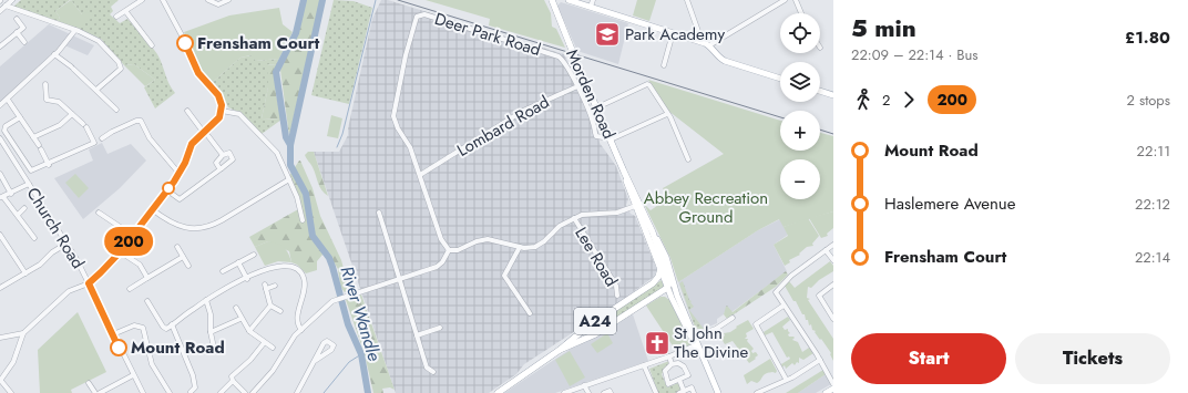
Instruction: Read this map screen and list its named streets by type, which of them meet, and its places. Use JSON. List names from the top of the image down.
{
  "streets": {
    "highway": ["Morden Road", "A24"],
    "street": [
      "Deer Park Road",
      "Lombard Road",
      "Church Road",
      "Lee Road"
    ]
  },
  "crossings": [
    ["Deer Park Road", "Lombard Road"],
    ["Morden Road", "A24"]
  ],
  "water": ["River Wandle"],
  "parks": ["Abbey Recreation Ground"],
  "places": {
    "school or university": ["Park Academy"],
    "other": ["Frensham Court", "Mount Road"],
    "church": ["St John The Divine"]
  },
  "lines": ["bus line 200"],
  "page": {
    "on_map": "200",
    "heading": ["5 min", "22:09 – 22:14 · Bus", "£1.80"],
    "map_buttons": ["+", "−"],
    "legs": ["2", "200", "2 stops"],
    "list": [
      {
        "name": "Mount Road",
        "value": "22:11"
      },
      {
        "name": "Haslemere Avenue",
        "value": "22:12"
      },
      {
        "name": "Frensham Court",
        "value": "22:14"
      }
    ],
    "buttons": ["Start", "Tickets"]
  }
}
